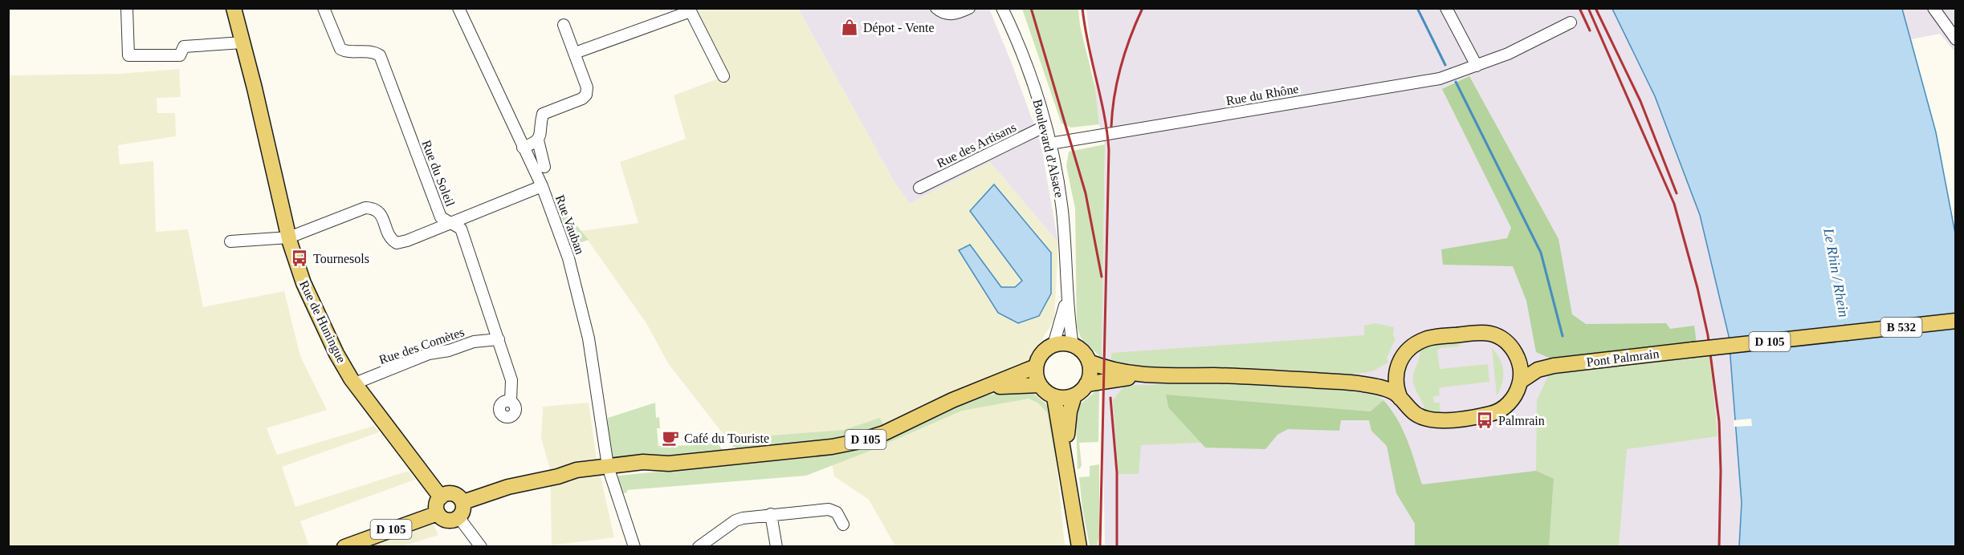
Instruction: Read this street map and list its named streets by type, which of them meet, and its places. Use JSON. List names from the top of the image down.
{
  "streets": {
    "main road": [
      "Rue de Huningue",
      "B 532",
      "D 105",
      "Pont Palmrain"
    ],
    "street": [
      "Rue du Rhône",
      "Rue des Artisans",
      "Boulevard d'Alsace",
      "Rue du Soleil",
      "Rue Vauban",
      "Rue des Comètes"
    ]
  },
  "crossings": [
    ["Rue du Rhône", "Boulevard d'Alsace"],
    ["Rue des Artisans", "Boulevard d'Alsace"],
    ["Boulevard d'Alsace", "D 105"],
    ["Rue du Soleil", "Rue des Comètes"],
    ["Rue Vauban", "D 105"],
    ["Rue de Huningue", "D 105"],
    ["Rue de Huningue", "Rue des Comètes"],
    ["B 532", "Pont Palmrain"]
  ],
  "water": ["Le Rhin / Rhein"],
  "places": {
    "shop": ["Dépot - Vente"],
    "bus stop": ["Tournesols", "Palmrain"],
    "cafe": ["Café du Touriste"]
  }
}
